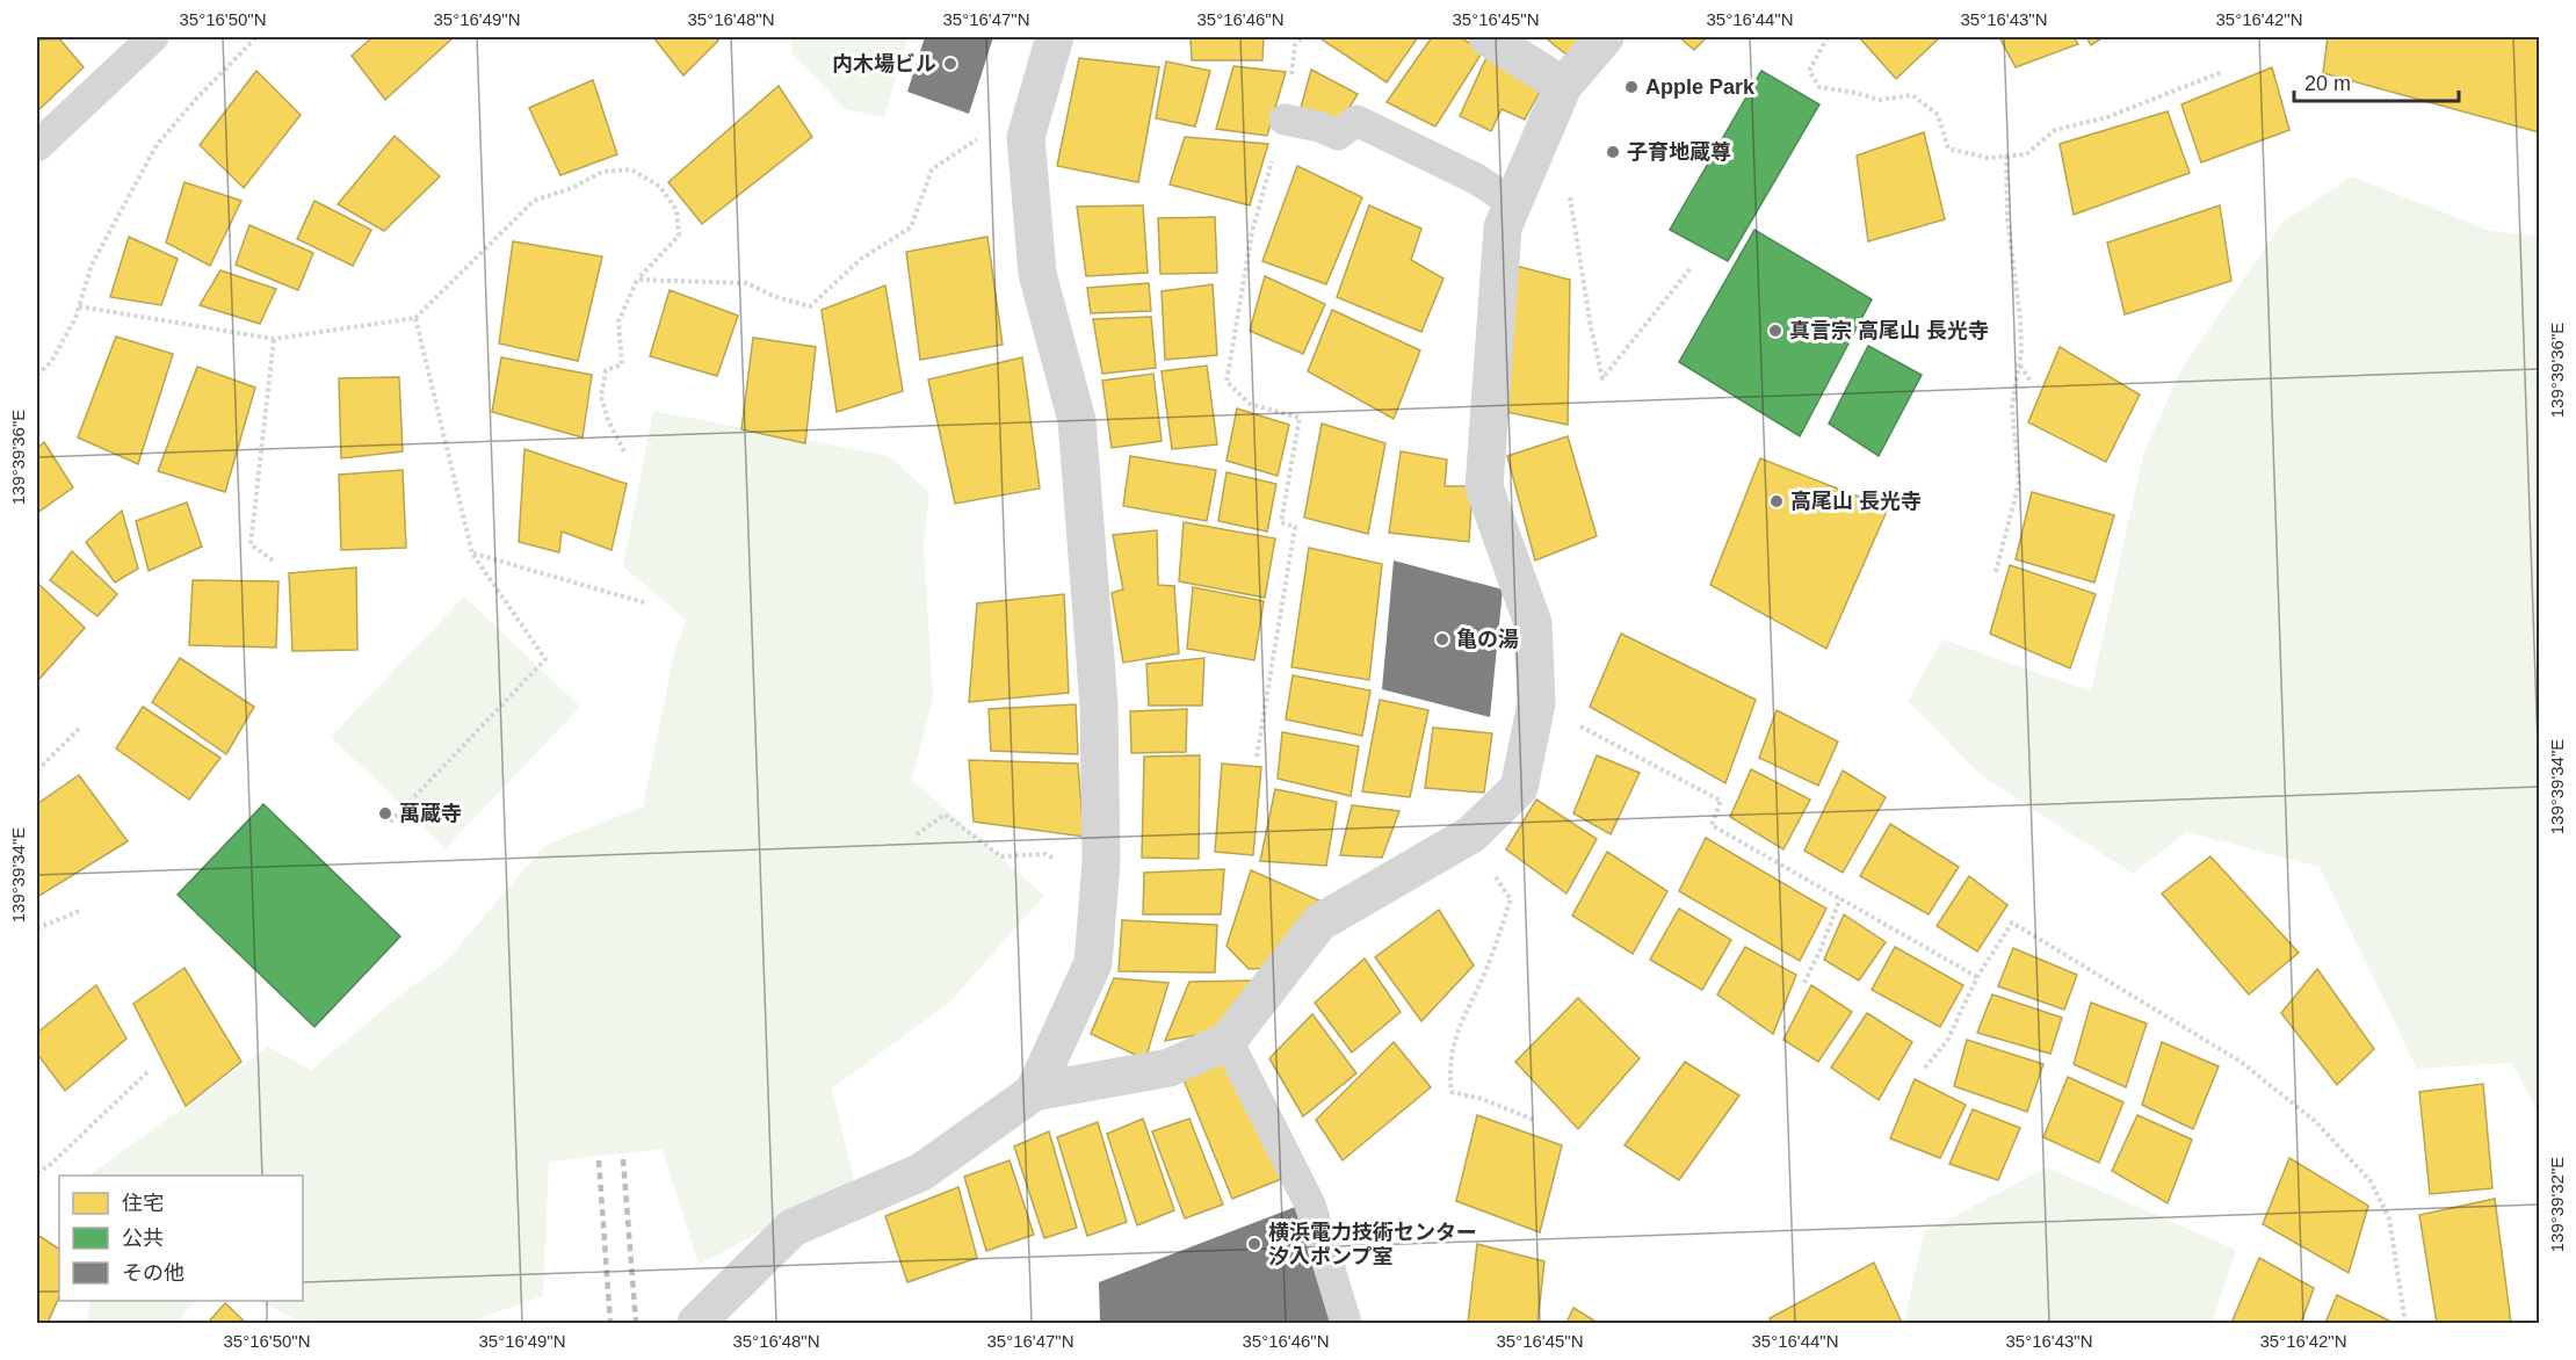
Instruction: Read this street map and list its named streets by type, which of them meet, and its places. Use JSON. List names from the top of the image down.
{
  "places": [
    "内木場ビル",
    "Apple Park",
    "子育地蔵尊",
    "真言宗 高尾山 長光寺",
    "高尾山 長光寺",
    "亀の湯",
    "萬蔵寺",
    "横浜電力技術センター 汐入ポンプ室"
  ],
  "legend": ["住宅", "公共", "その他"],
  "scale_bar": "20 m",
  "coordinates": [
    "35°16'50\"N",
    "35°16'49\"N",
    "35°16'48\"N",
    "35°16'47\"N",
    "35°16'46\"N",
    "35°16'45\"N",
    "35°16'44\"N",
    "35°16'43\"N",
    "35°16'42\"N",
    "139°39'36\"E",
    "139°39'34\"E",
    "139°39'32\"E"
  ]
}
